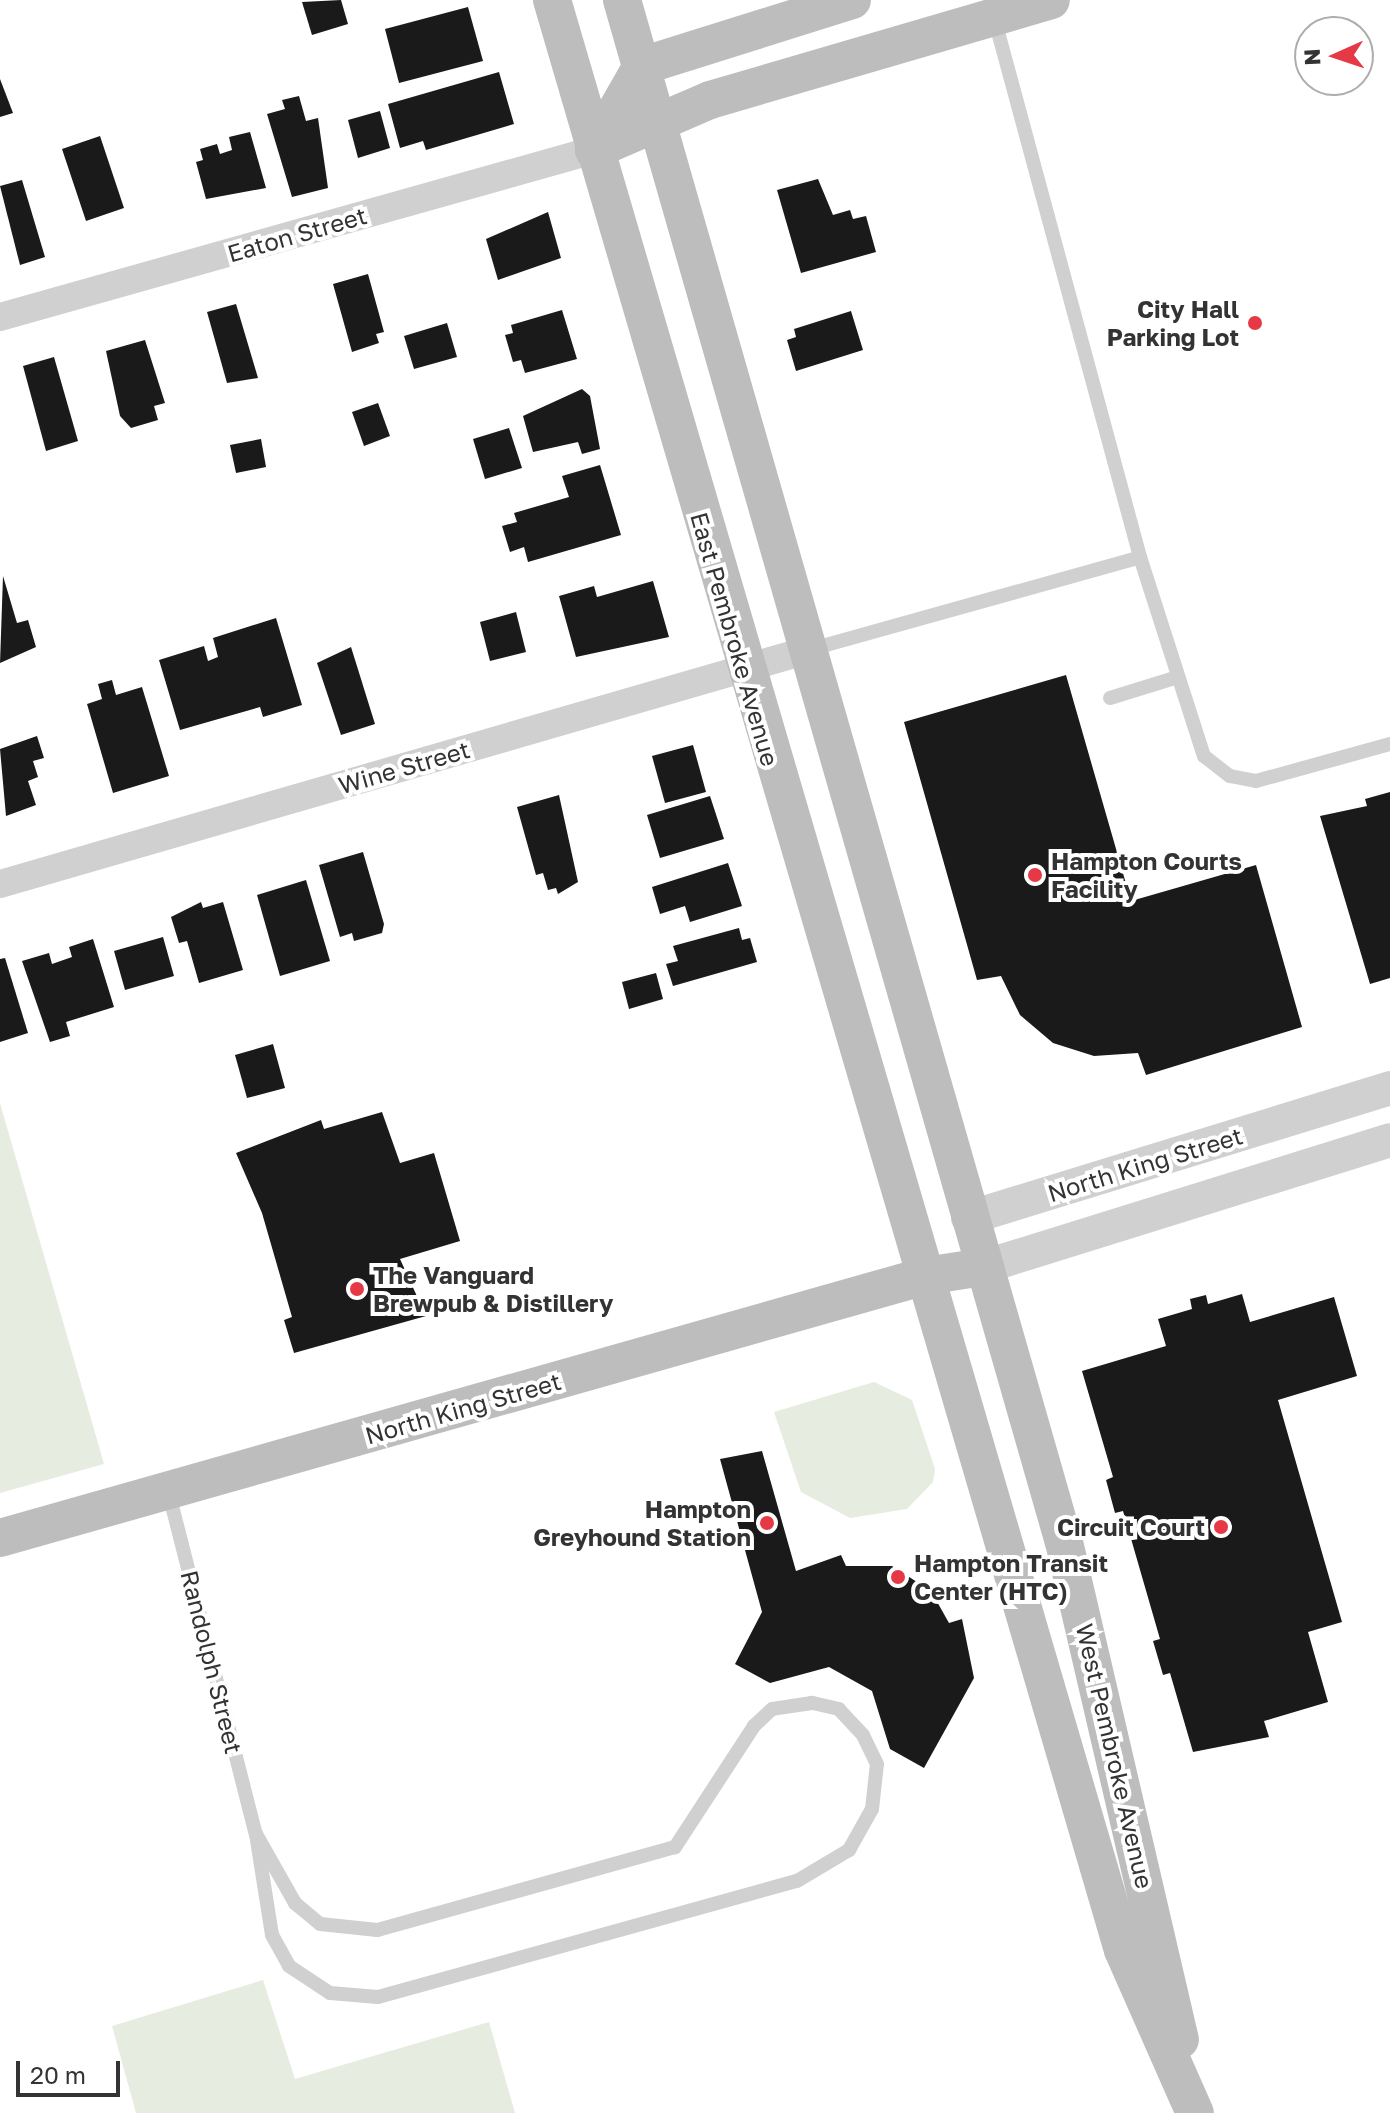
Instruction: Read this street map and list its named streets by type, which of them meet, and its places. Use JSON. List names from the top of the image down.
{
  "streets": {
    "main road": [
      "Eaton Street",
      "East Pembroke Avenue",
      "North King Street",
      "West Pembroke Avenue"
    ],
    "street": ["Wine Street"],
    "lane": ["Randolph Street"]
  },
  "crossings": [
    ["Eaton Street", "East Pembroke Avenue"],
    ["East Pembroke Avenue", "Wine Street"],
    ["East Pembroke Avenue", "North King Street"],
    ["East Pembroke Avenue", "West Pembroke Avenue"],
    ["North King Street", "Randolph Street"],
    ["North King Street", "West Pembroke Avenue"]
  ],
  "places": [
    "City Hall Parking Lot",
    "Hampton Courts Facility",
    "The Vanguard Brewpub & Distillery",
    "Hampton Greyhound Station",
    "Circuit Court",
    "Hampton Transit Center (HTC)"
  ],
  "scale_bar": "20 m",
  "north": "left"
}
